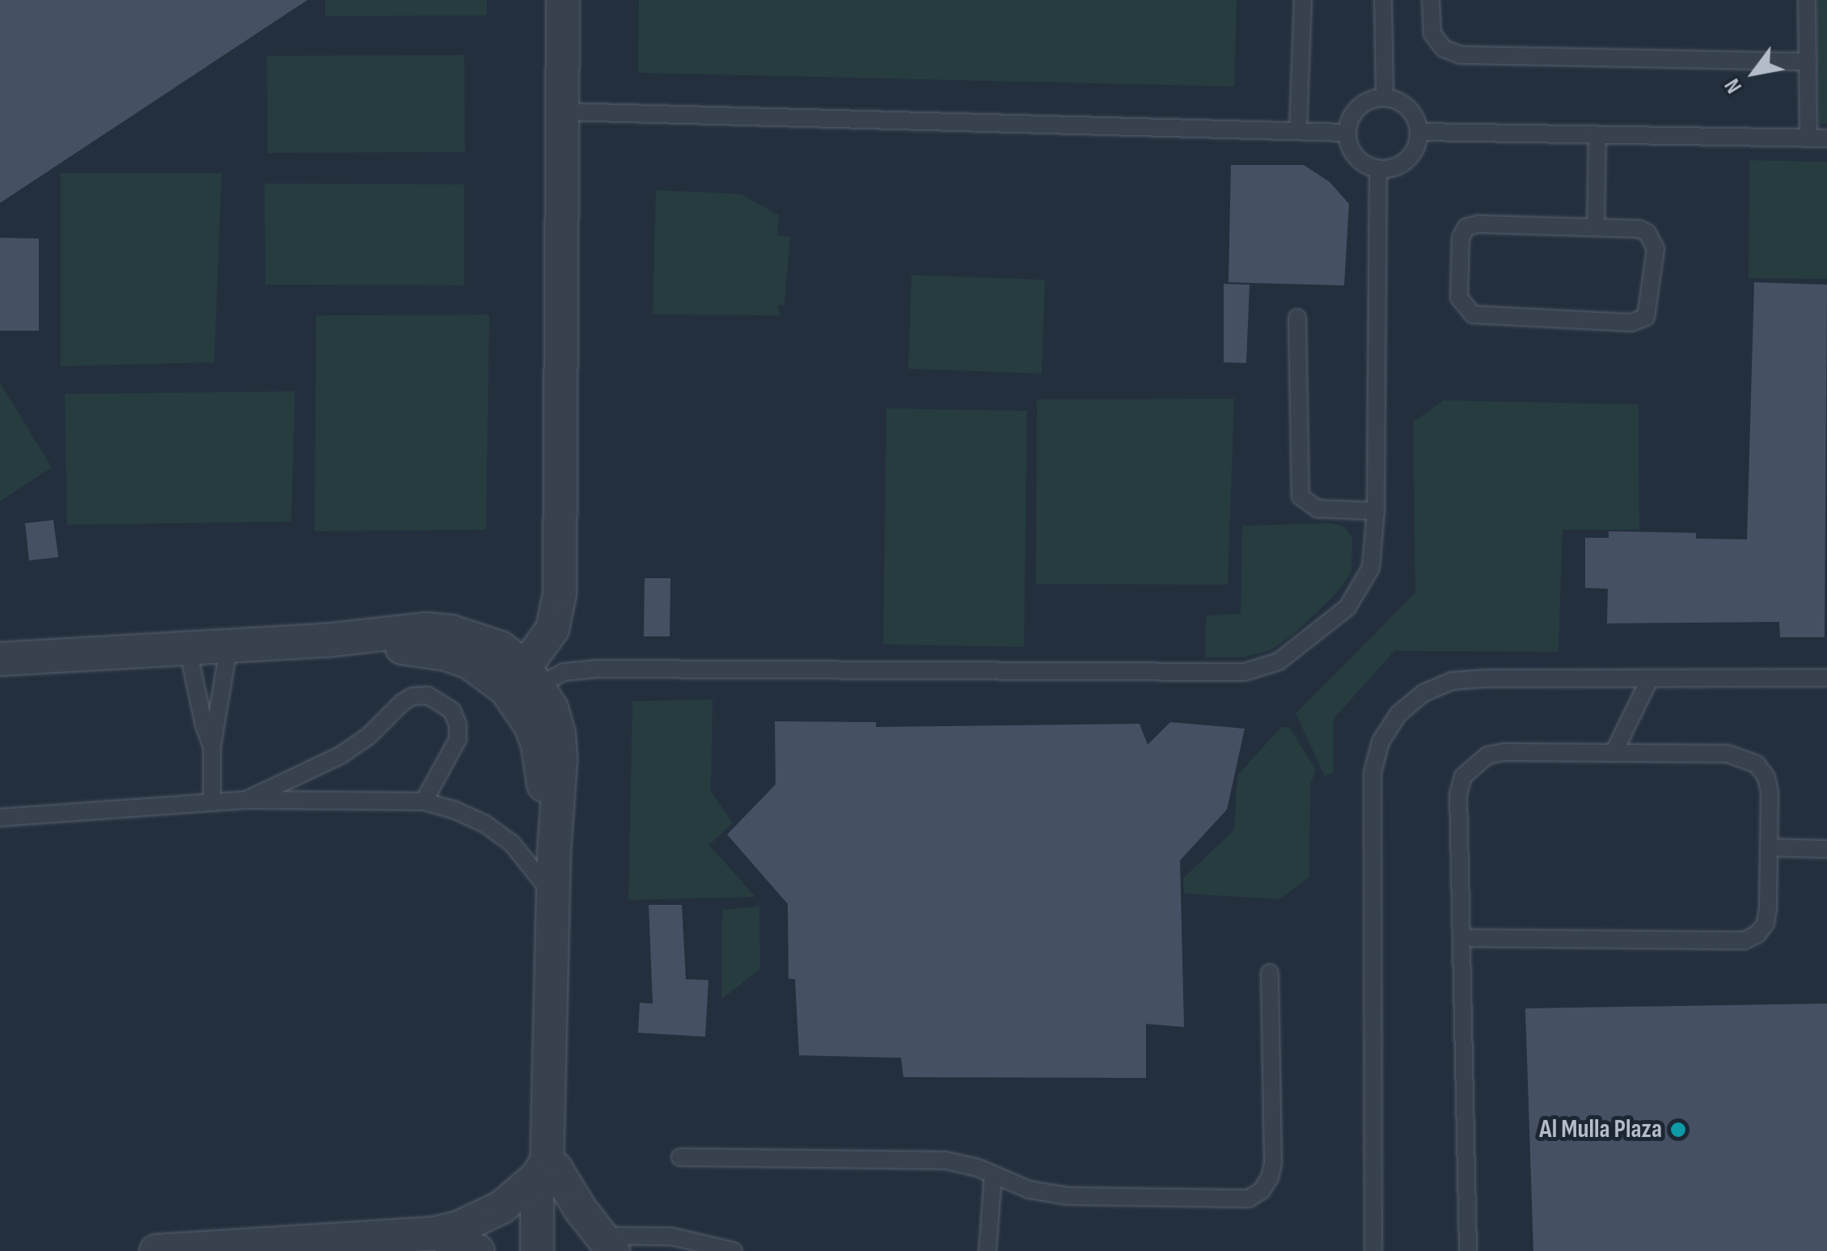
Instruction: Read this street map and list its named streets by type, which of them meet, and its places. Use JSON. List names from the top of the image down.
{
  "places": ["Al Mulla Plaza"],
  "north": "bottom left"
}
